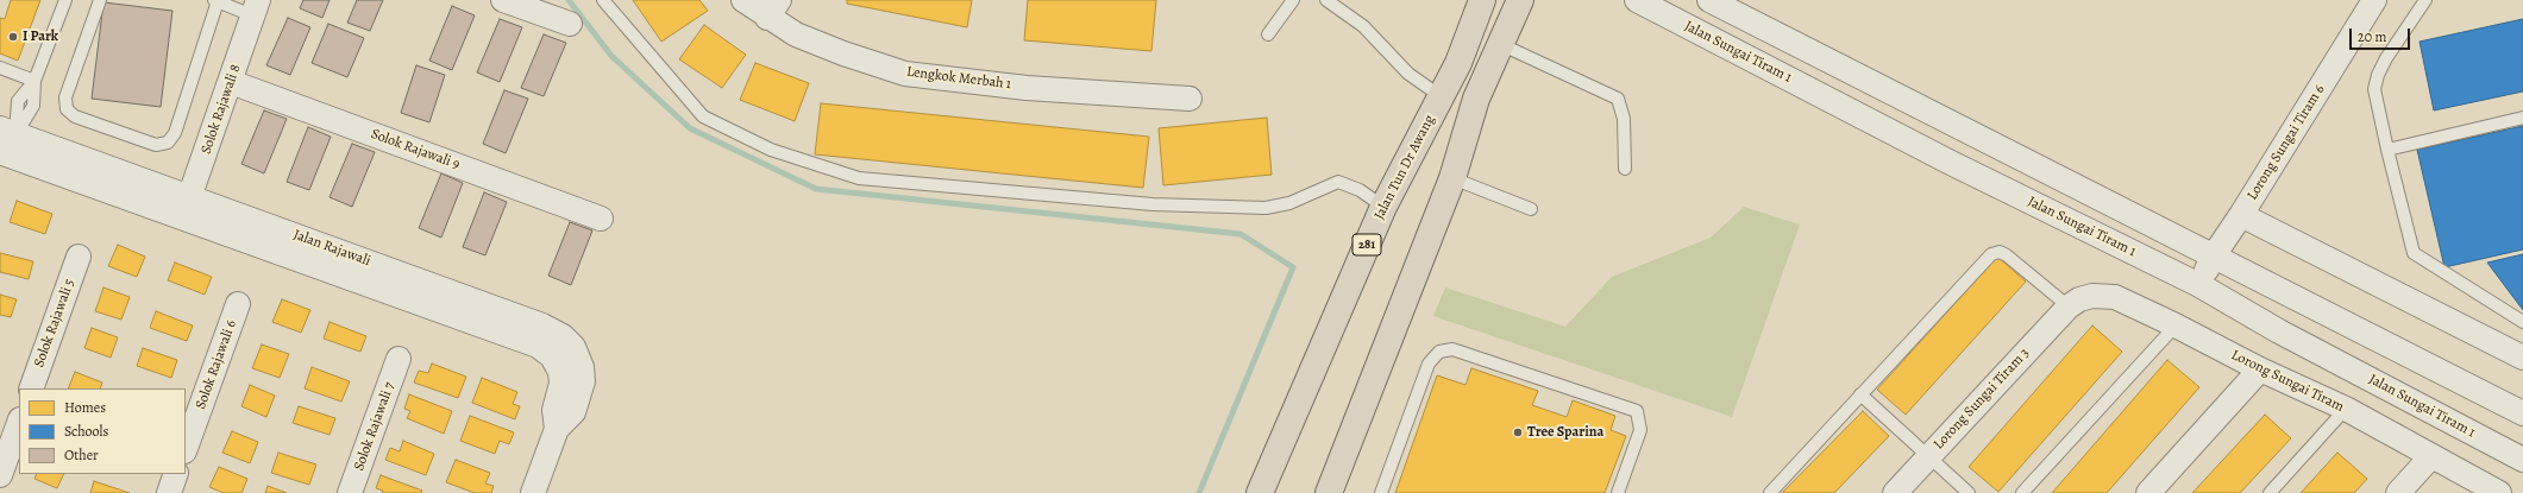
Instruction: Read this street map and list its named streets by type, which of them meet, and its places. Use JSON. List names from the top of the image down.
{
  "streets": {
    "main road": ["Jalan Tun Dr Awang", "281"],
    "street": [
      "Jalan Sungai Tiram 1",
      "Lengkok Merbah 1",
      "Solok Rajawali 8",
      "Lorong Sungai Tiram 6",
      "Solok Rajawali 9",
      "Jalan Rajawali",
      "Solok Rajawali 5",
      "Solok Rajawali 6",
      "Lorong Sungai Tiram",
      "Lorong Sungai Tiram 3",
      "Solok Rajawali 7"
    ]
  },
  "crossings": [
    ["Jalan Sungai Tiram 1", "Lorong Sungai Tiram 6"],
    ["Solok Rajawali 8", "Solok Rajawali 9"],
    ["Solok Rajawali 8", "Jalan Rajawali"],
    ["Lorong Sungai Tiram", "Lorong Sungai Tiram 3"]
  ],
  "places": ["I Park", "Tree Sparina"],
  "legend": ["Homes", "Schools", "Other"],
  "scale_bar": "20 m"
}
